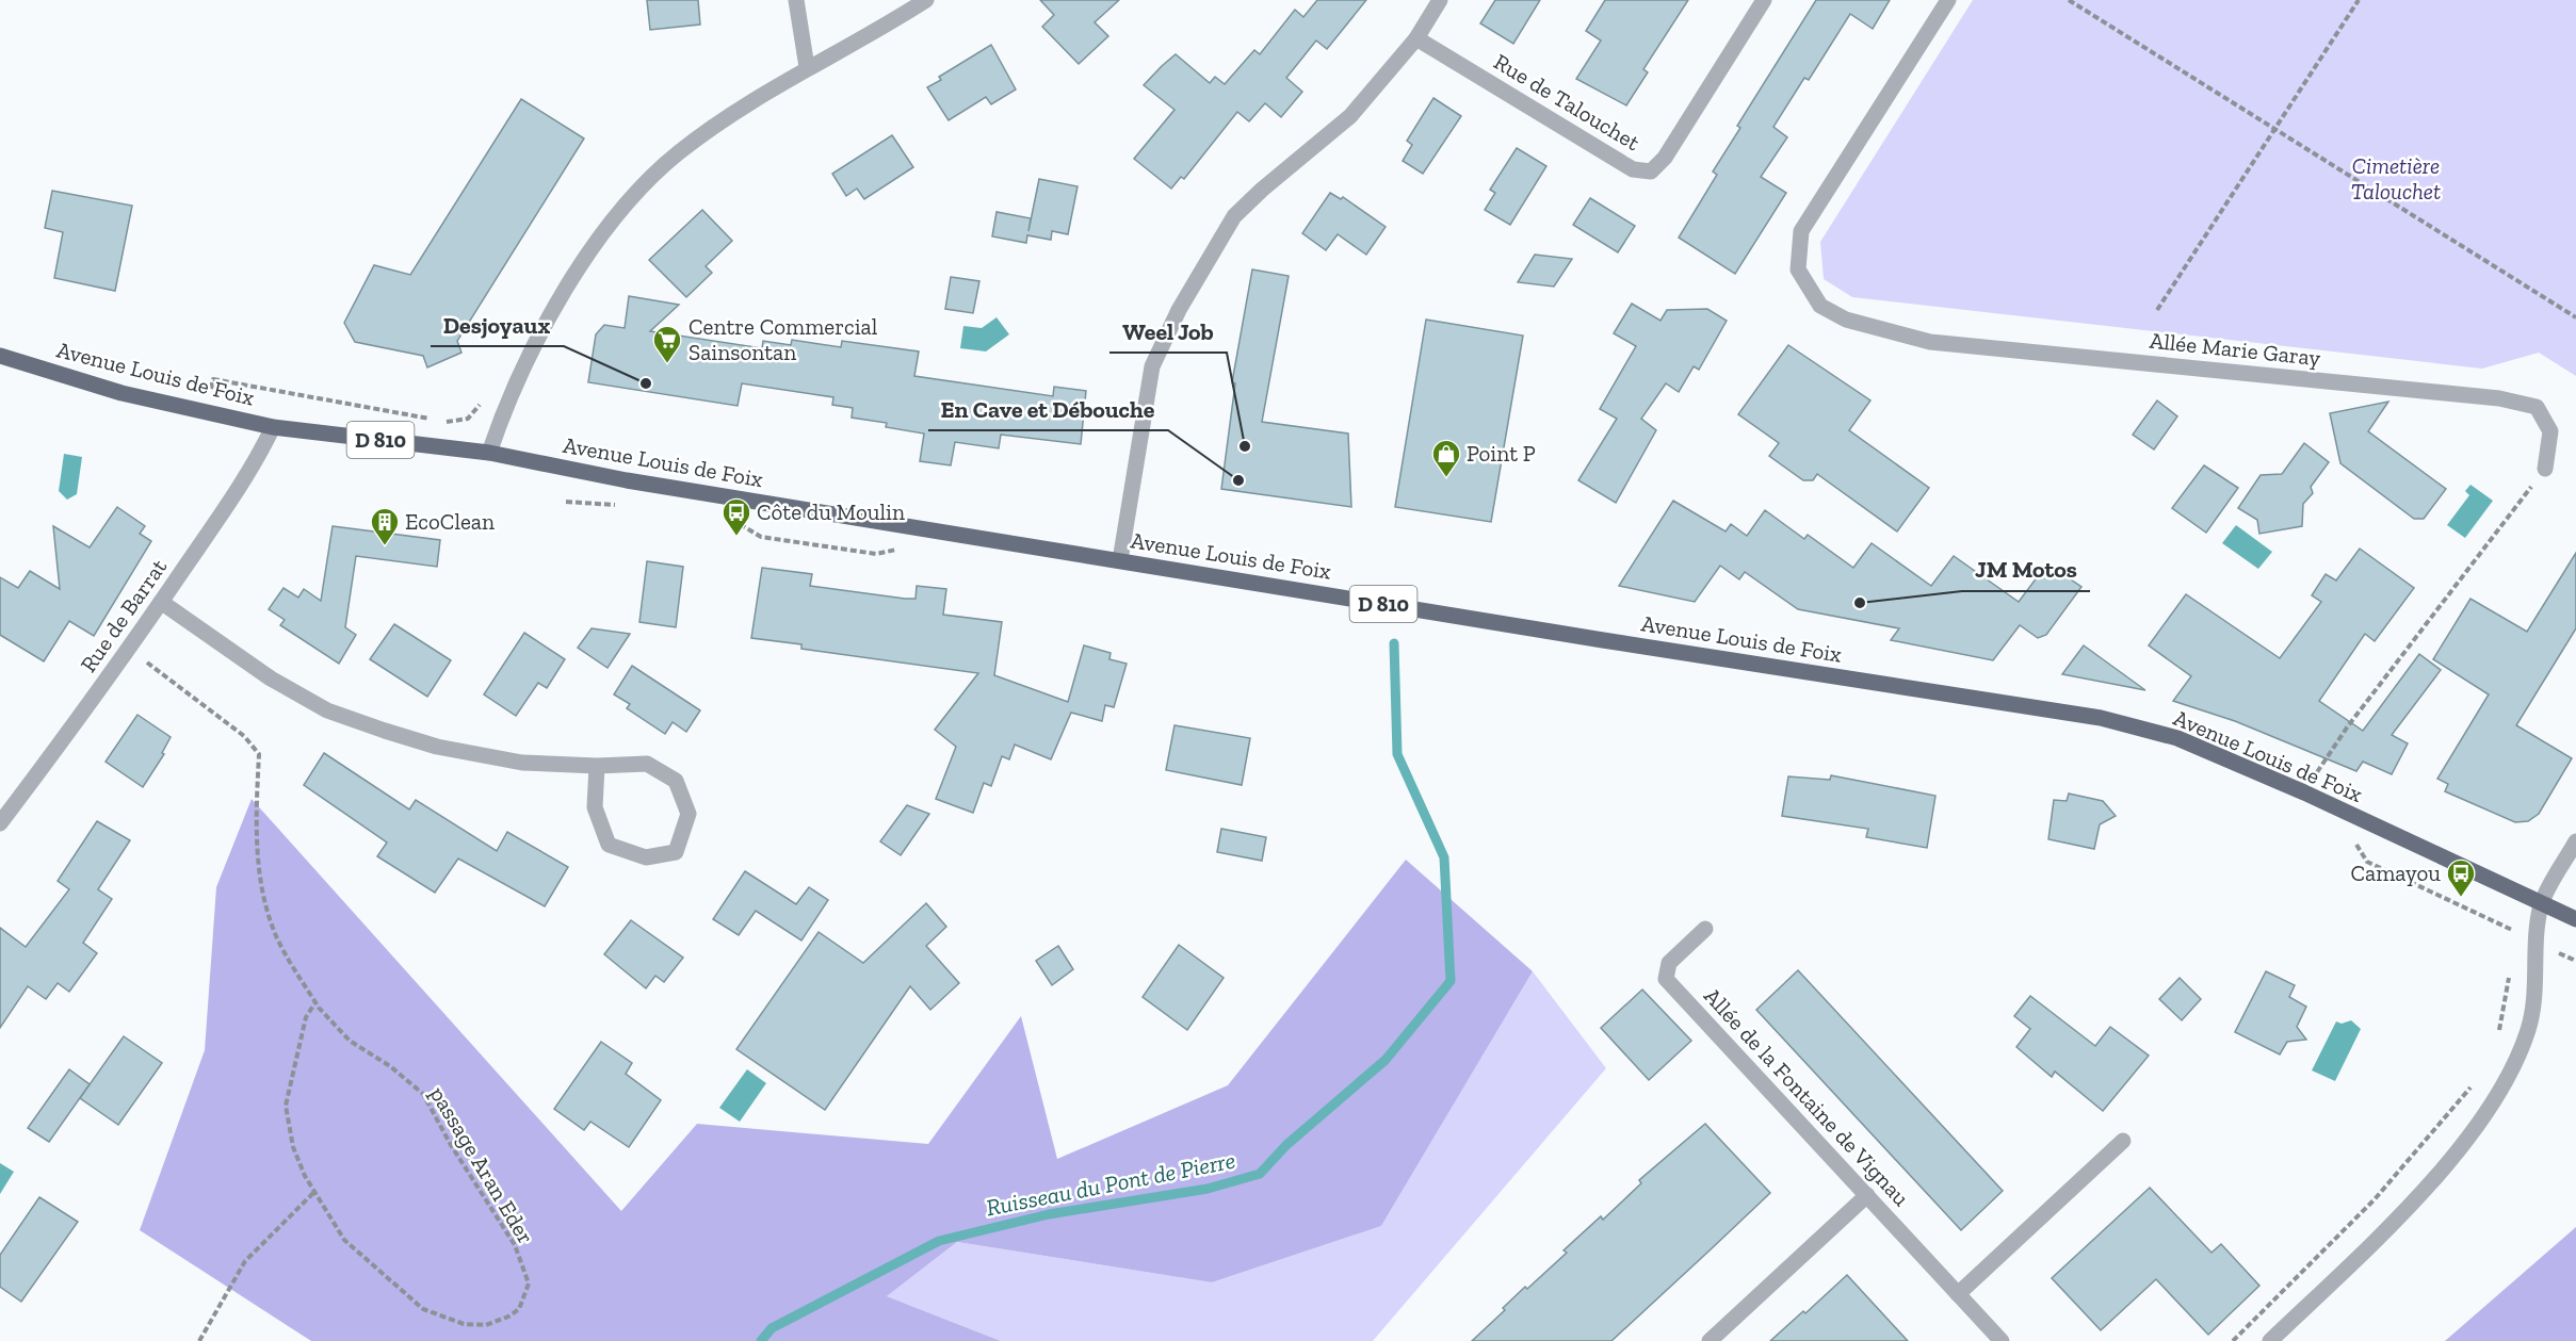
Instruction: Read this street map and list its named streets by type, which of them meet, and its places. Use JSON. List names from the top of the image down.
{
  "streets": {
    "main road": ["Avenue Louis de Foix", "D 810"],
    "street": [
      "Rue de Talouchet",
      "Allée Marie Garay",
      "Rue de Barrat",
      "Allée de la Fontaine de Vignau"
    ],
    "path": ["passage Aran Eder"]
  },
  "crossings": [
    ["Avenue Louis de Foix", "Rue de Barrat"],
    ["Rue de Barrat", "passage Aran Eder"]
  ],
  "water": ["Ruisseau du Pont de Pierre"],
  "parks": ["Cimetière Talouchet"],
  "places": {
    "supermarket": ["Centre Commercial Sainsontan"],
    "other": [
      "Desjoyaux",
      "Weel Job",
      "En Cave et Débouche",
      "JM Motos"
    ],
    "shop": ["Point P"],
    "bus stop": ["Côte du Moulin", "Camayou"],
    "building": ["EcoClean"]
  }
}
